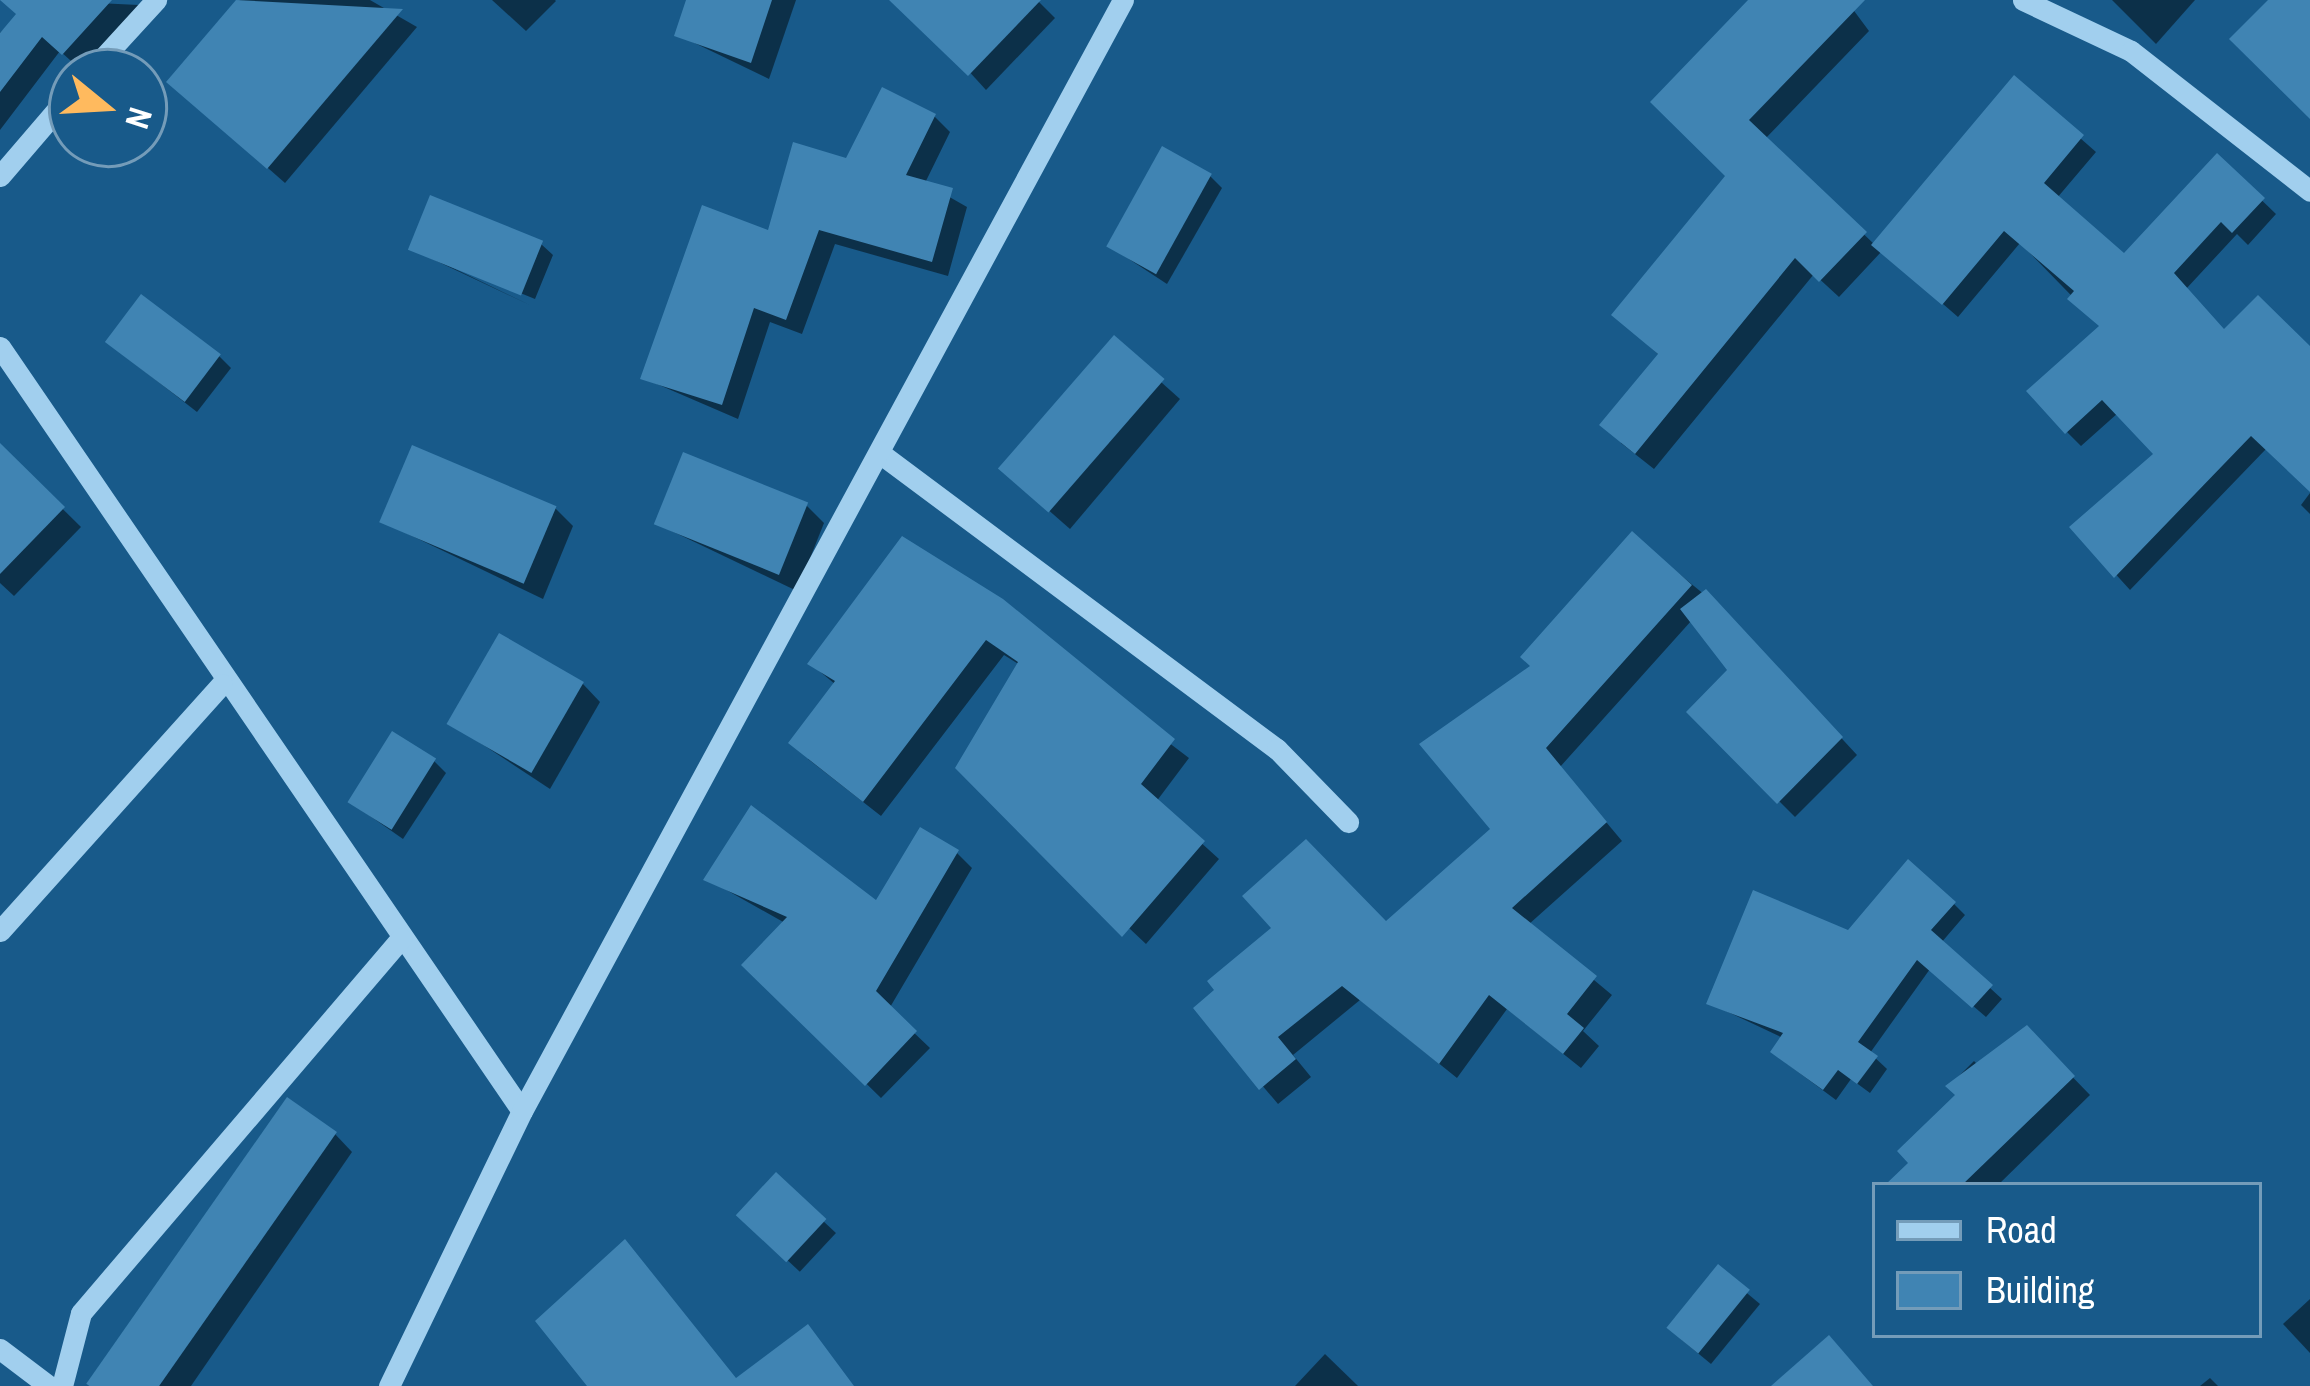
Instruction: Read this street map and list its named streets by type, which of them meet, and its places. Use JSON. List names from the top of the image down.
{
  "legend": ["Road", "Building"],
  "north": "right"
}
